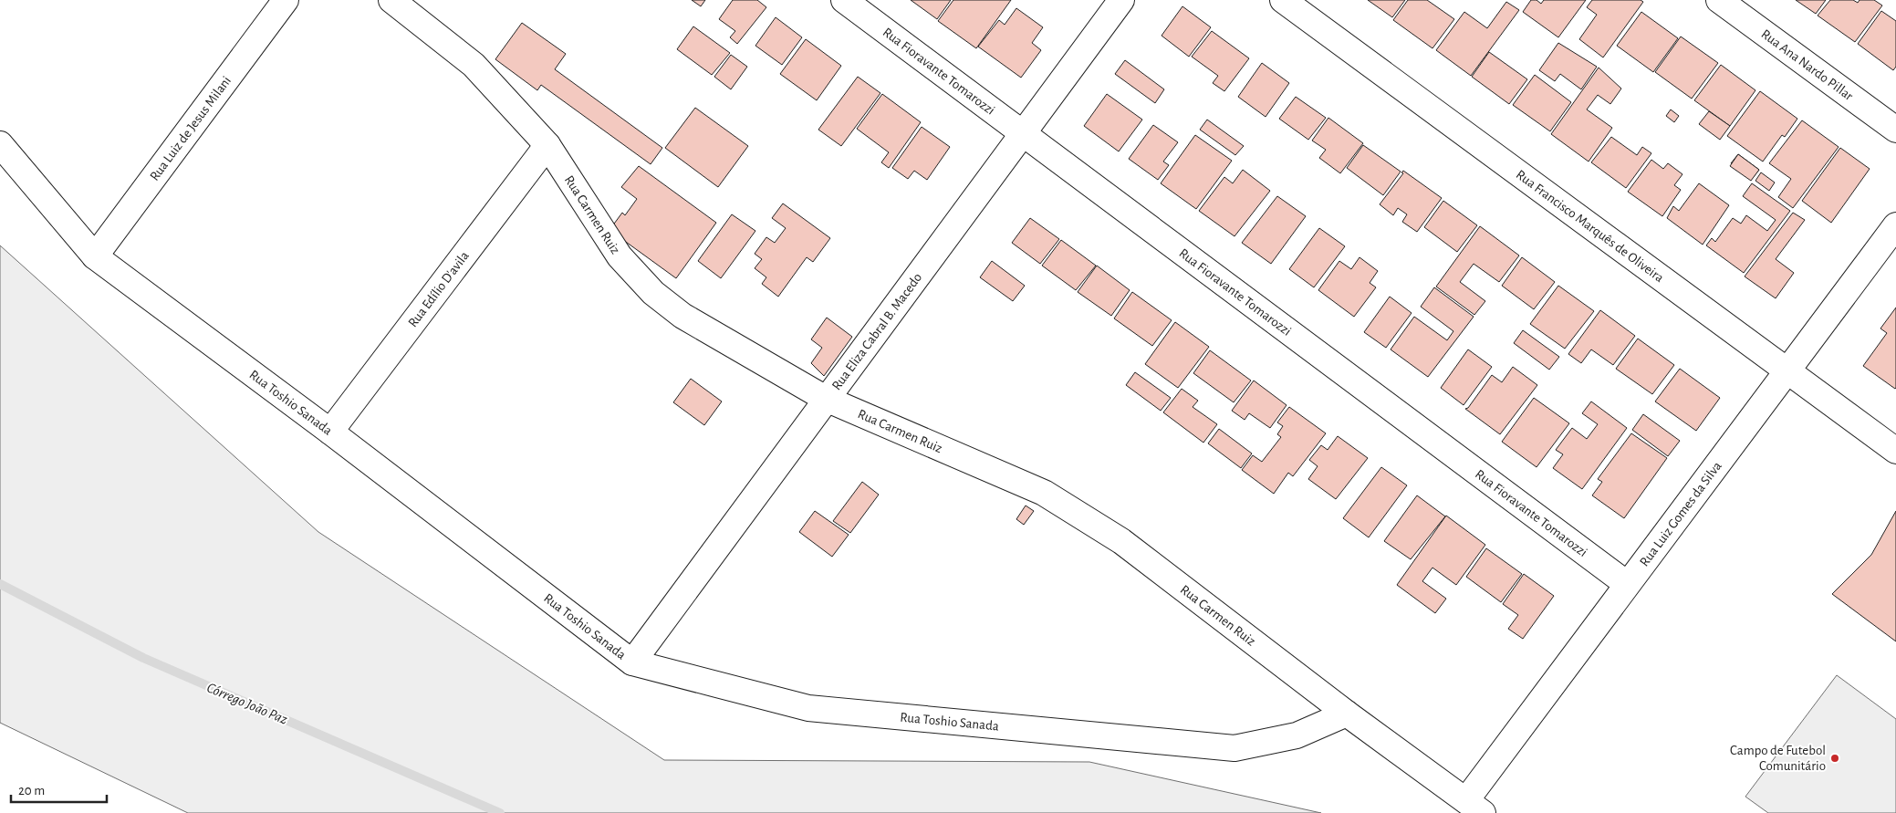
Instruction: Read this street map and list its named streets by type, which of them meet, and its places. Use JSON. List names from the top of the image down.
{
  "streets": {
    "street": [
      "Rua Ana Nardo Pillar",
      "Rua Fioravante Tomarozzi",
      "Rua Luiz de Jesus Milani",
      "Rua Carmen Ruiz",
      "Rua Francisco Marquês de Oliveira",
      "Rua Edílio D'avila",
      "Rua Eliza Cabral B. Macedo",
      "Rua Toshio Sanada",
      "Rua Luiz Gomes da Silva"
    ]
  },
  "crossings": [
    ["Rua Fioravante Tomarozzi", "Rua Eliza Cabral B. Macedo"],
    ["Rua Fioravante Tomarozzi", "Rua Luiz Gomes da Silva"],
    ["Rua Luiz de Jesus Milani", "Rua Toshio Sanada"],
    ["Rua Carmen Ruiz", "Rua Edílio D'avila"],
    ["Rua Carmen Ruiz", "Rua Eliza Cabral B. Macedo"],
    ["Rua Carmen Ruiz", "Rua Toshio Sanada"],
    ["Rua Carmen Ruiz", "Rua Luiz Gomes da Silva"],
    ["Rua Francisco Marquês de Oliveira", "Rua Luiz Gomes da Silva"],
    ["Rua Edílio D'avila", "Rua Toshio Sanada"],
    ["Rua Eliza Cabral B. Macedo", "Rua Toshio Sanada"]
  ],
  "water": ["Córrego João Paz"],
  "places": ["Campo de Futebol Comunitário"],
  "scale_bar": "20 m"
}
